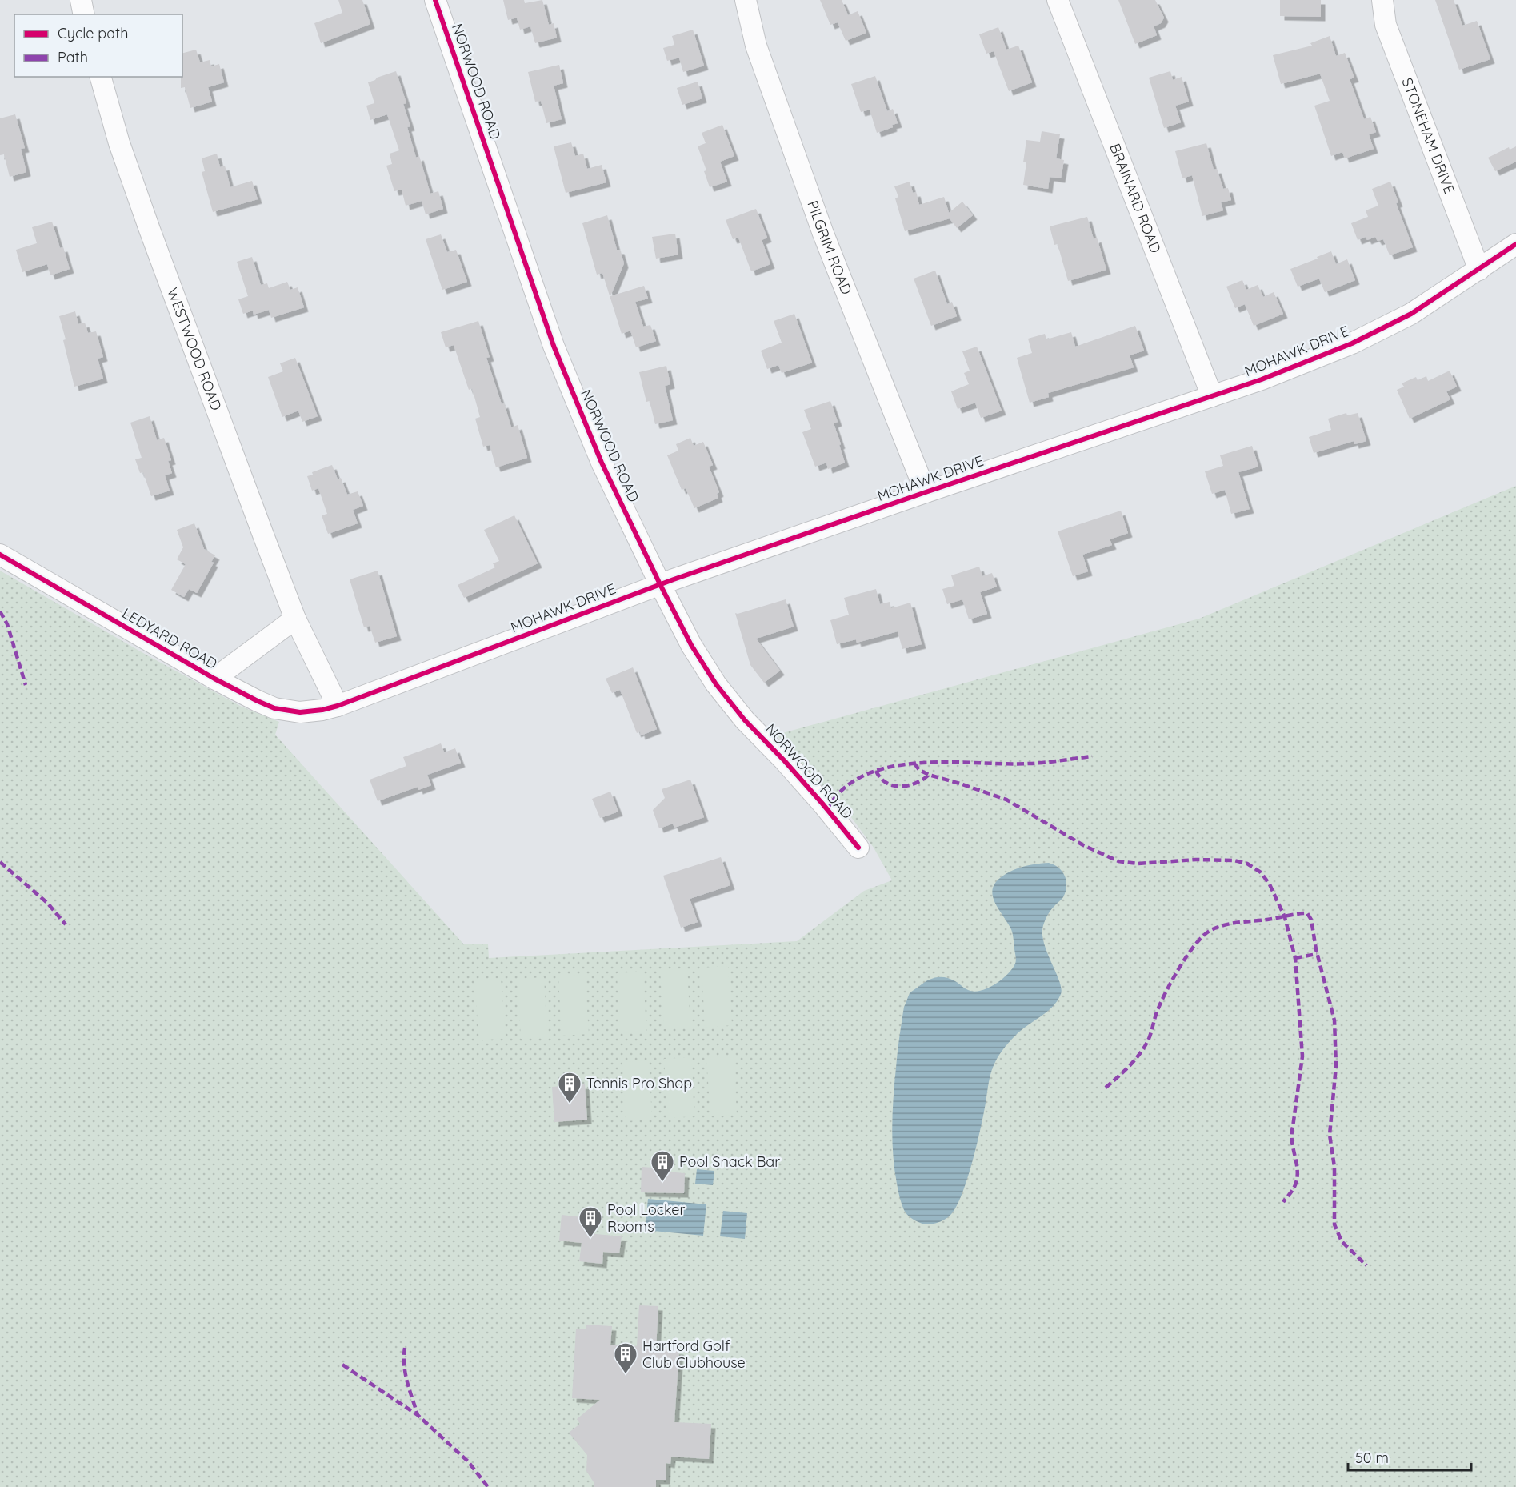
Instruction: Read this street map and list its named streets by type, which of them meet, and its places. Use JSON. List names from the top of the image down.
{
  "streets": {
    "street": [
      "NORWOOD ROAD",
      "STONEHAM DRIVE",
      "BRAINARD ROAD",
      "PILGRIM ROAD",
      "WESTWOOD ROAD",
      "MOHAWK DRIVE",
      "LEDYARD ROAD"
    ]
  },
  "crossings": [
    ["NORWOOD ROAD", "MOHAWK DRIVE"],
    ["STONEHAM DRIVE", "MOHAWK DRIVE"],
    ["BRAINARD ROAD", "MOHAWK DRIVE"],
    ["PILGRIM ROAD", "MOHAWK DRIVE"],
    ["WESTWOOD ROAD", "MOHAWK DRIVE"],
    ["WESTWOOD ROAD", "LEDYARD ROAD"],
    ["MOHAWK DRIVE", "LEDYARD ROAD"]
  ],
  "places": {
    "building": [
      "Tennis Pro Shop",
      "Pool Snack Bar",
      "Pool Locker Rooms",
      "Hartford Golf Club Clubhouse"
    ]
  },
  "legend": ["Cycle path", "Path"],
  "scale_bar": "50 m"
}
